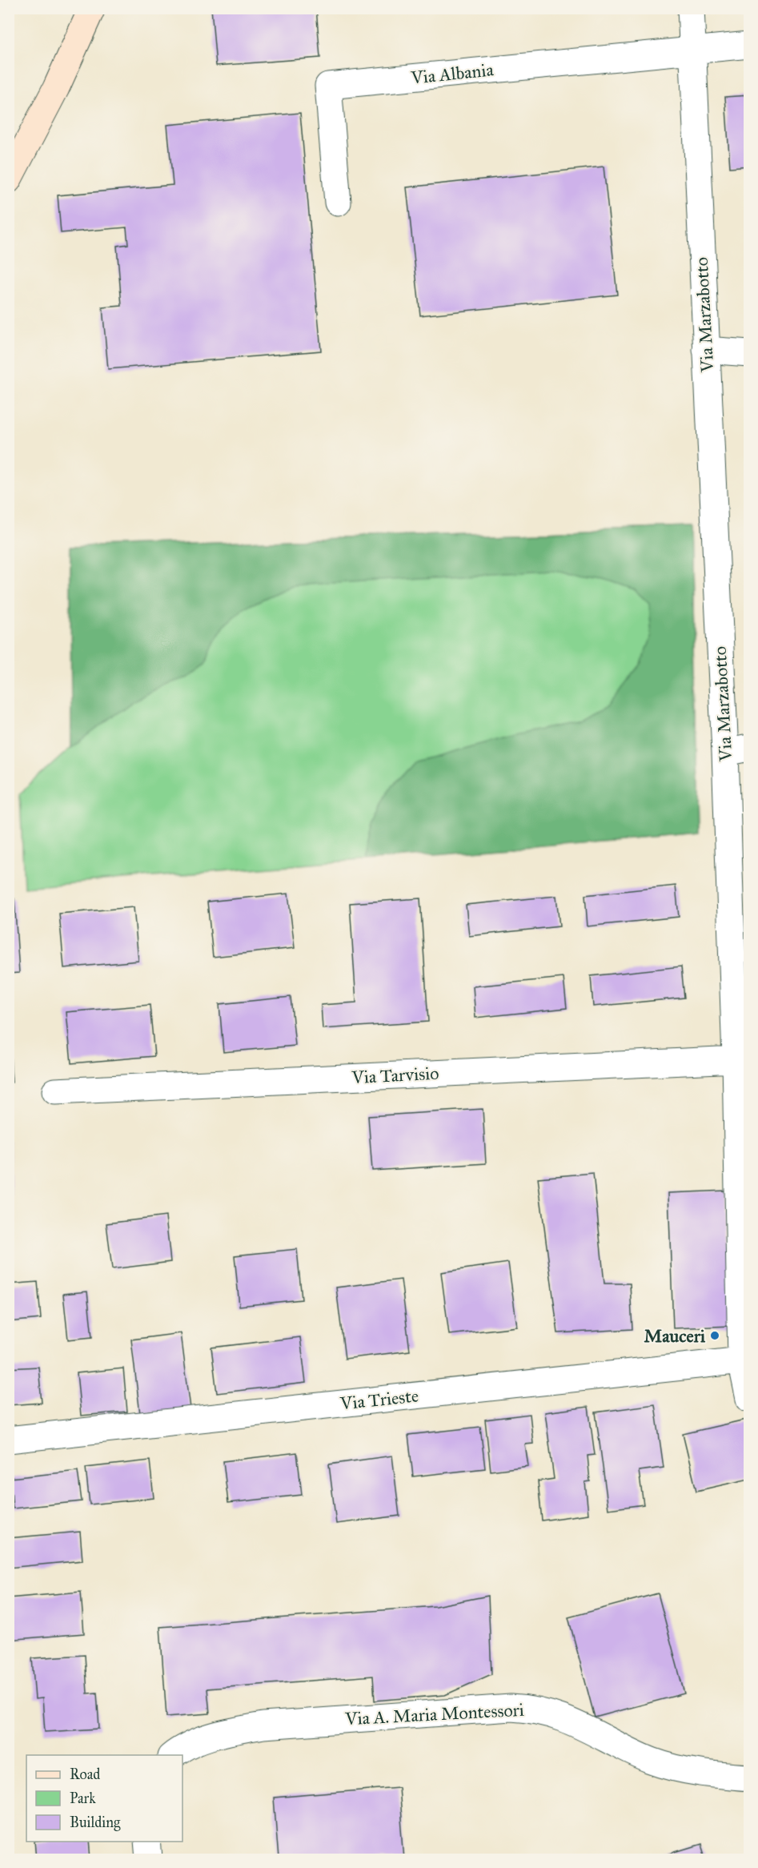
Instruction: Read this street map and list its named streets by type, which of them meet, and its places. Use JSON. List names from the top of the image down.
{
  "streets": {
    "street": [
      "Via Albania",
      "Via Marzabotto",
      "Via Tarvisio",
      "Via Trieste",
      "Via A. Maria Montessori"
    ]
  },
  "crossings": [
    ["Via Albania", "Via Marzabotto"],
    ["Via Marzabotto", "Via Tarvisio"],
    ["Via Marzabotto", "Via Trieste"]
  ],
  "places": ["Mauceri"],
  "legend": ["Road", "Park", "Building"]
}
